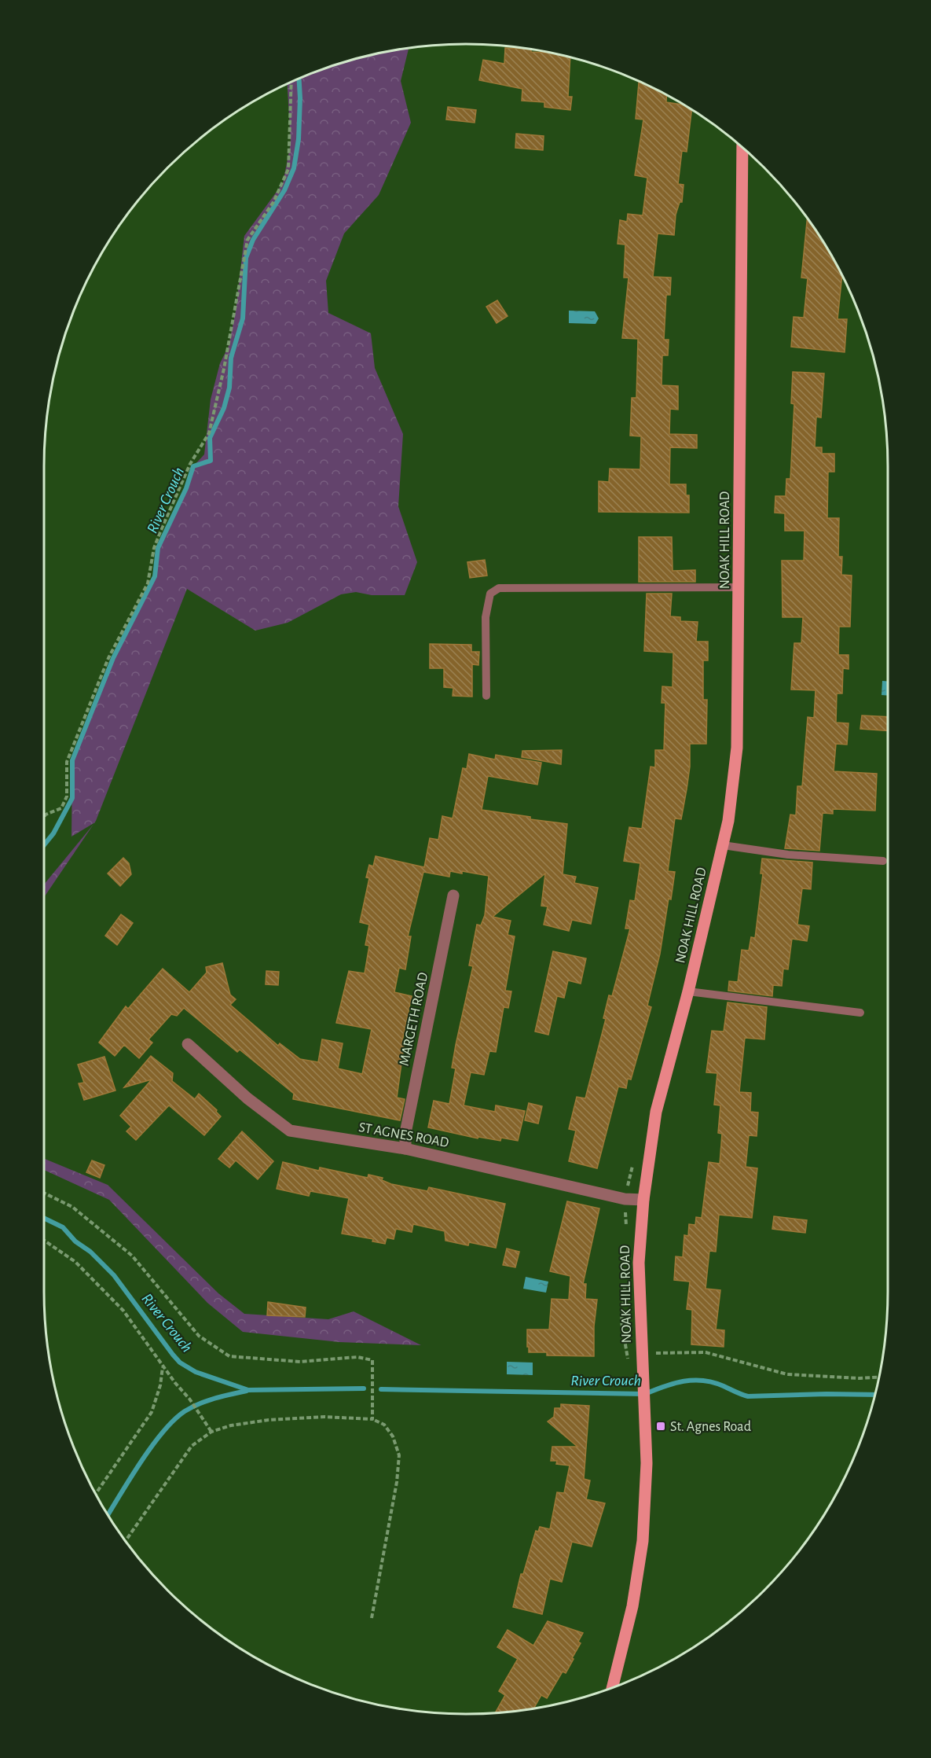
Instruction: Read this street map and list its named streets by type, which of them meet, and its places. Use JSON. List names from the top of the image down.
{
  "streets": {
    "main road": ["NOAK HILL ROAD"],
    "street": ["MARGETH ROAD", "ST AGNES ROAD"]
  },
  "crossings": [
    ["NOAK HILL ROAD", "ST AGNES ROAD"],
    ["MARGETH ROAD", "ST AGNES ROAD"]
  ],
  "water": ["River Crouch"],
  "places": {
    "transit": ["St. Agnes Road"]
  }
}
